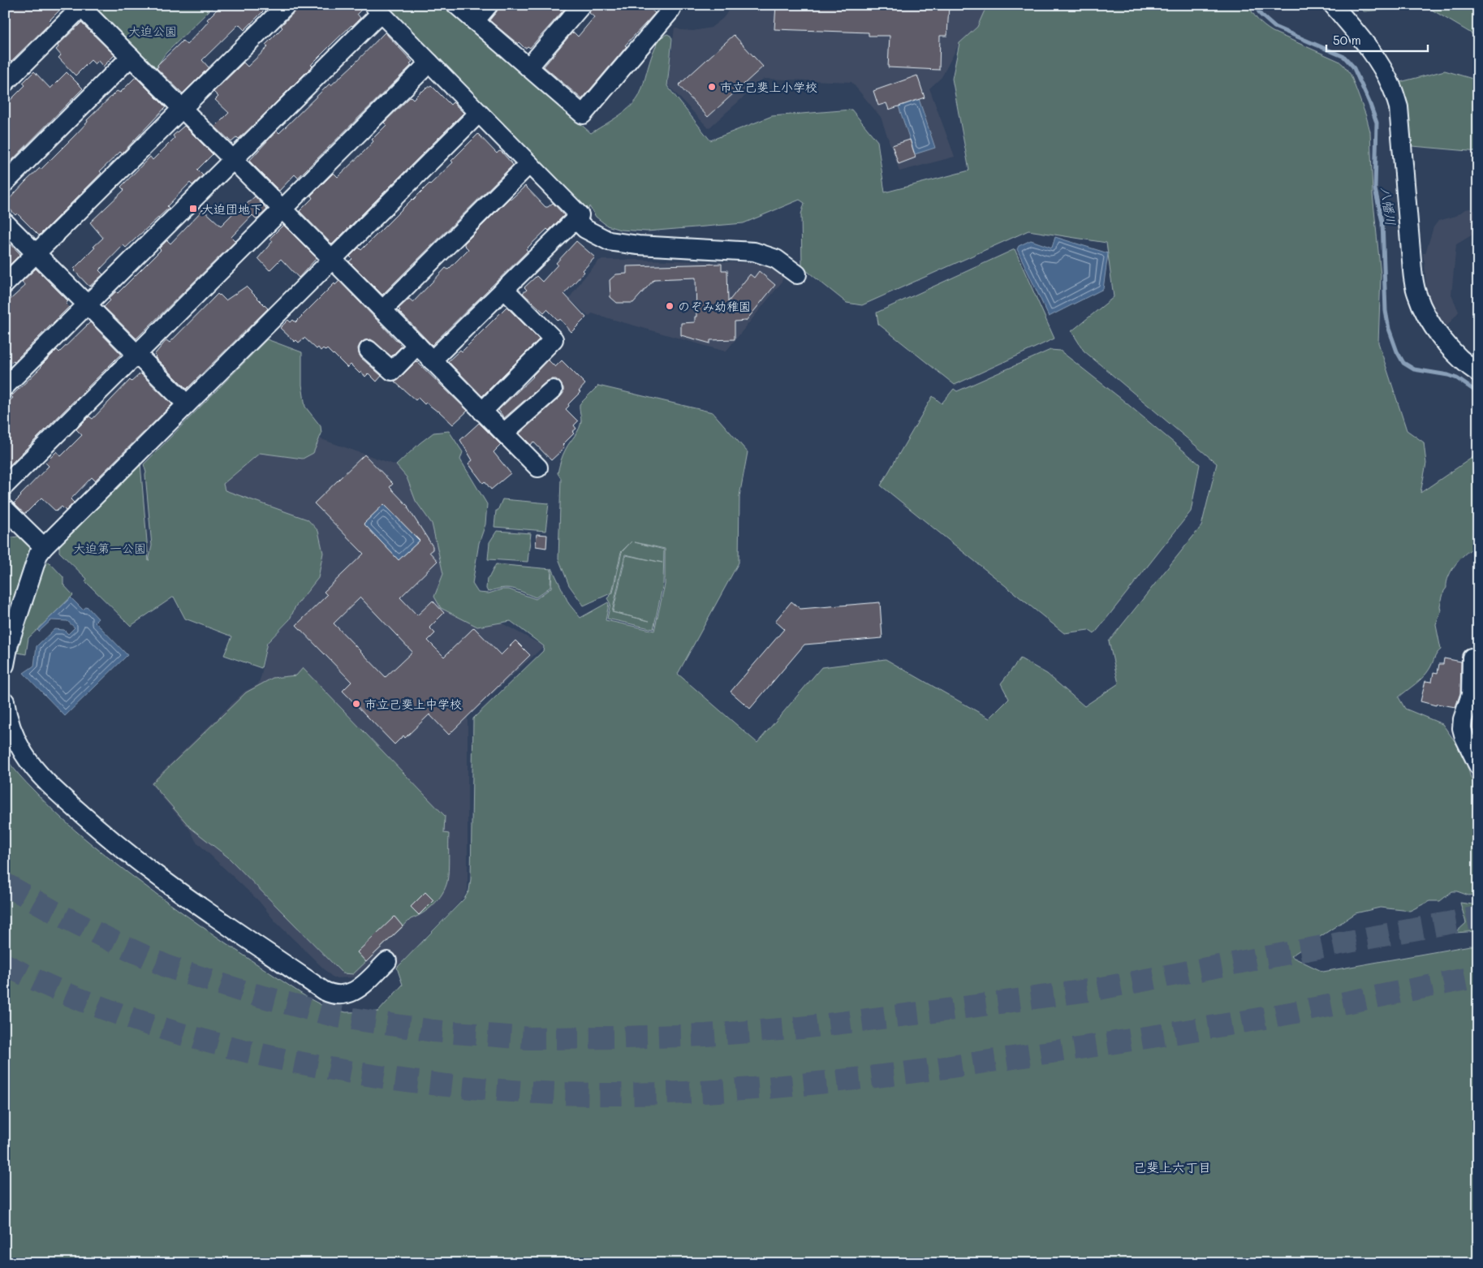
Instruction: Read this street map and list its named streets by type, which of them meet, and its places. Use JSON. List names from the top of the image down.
{
  "districts": ["己斐上六丁目"],
  "water": ["八幡川"],
  "parks": ["大迫公園", "大迫第一公園"],
  "places": {
    "other": ["市立己斐上小学校", "のぞみ幼稚園", "市立己斐上中学校"],
    "transit": ["大迫団地下"]
  },
  "scale_bar": "50 m"
}
